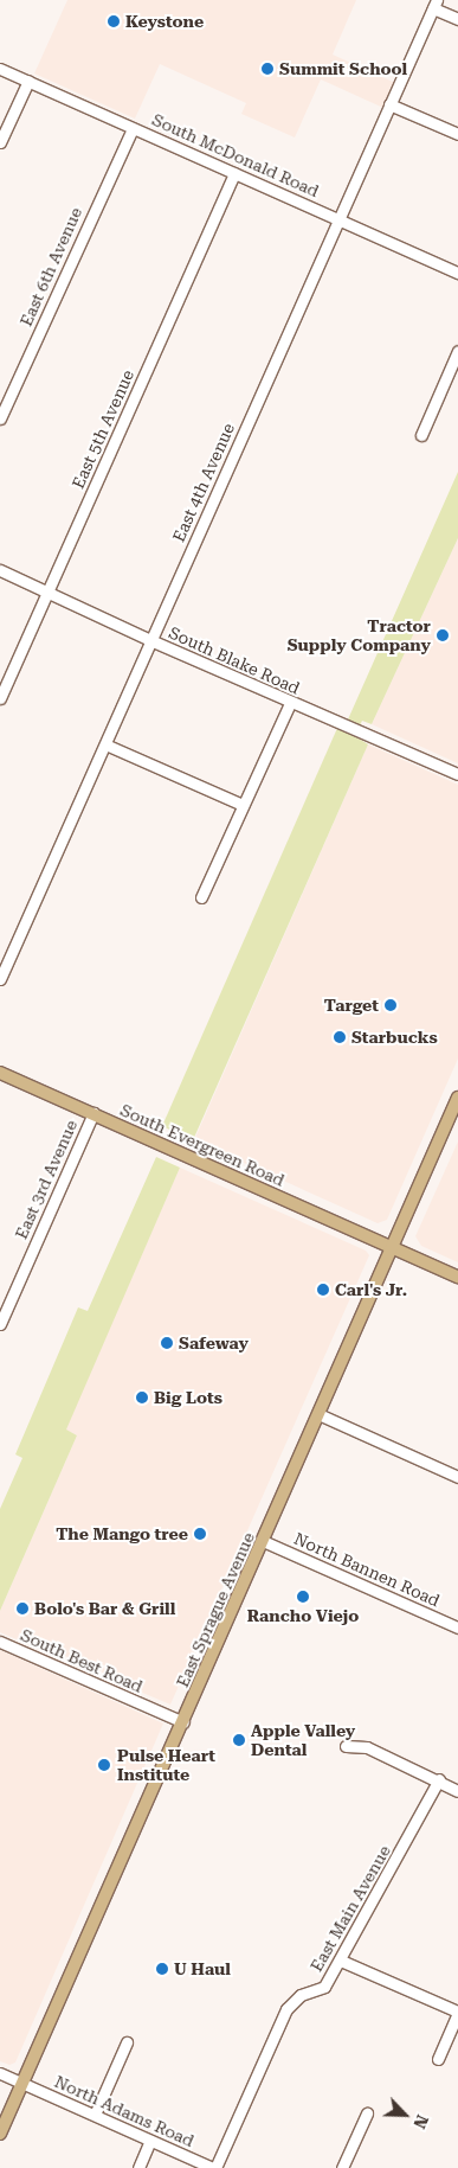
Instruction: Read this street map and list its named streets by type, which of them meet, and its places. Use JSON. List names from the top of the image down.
{
  "streets": {
    "main road": ["South Evergreen Road", "East Sprague Avenue"],
    "street": [
      "South McDonald Road",
      "East 6th Avenue",
      "East 5th Avenue",
      "East 4th Avenue",
      "South Blake Road",
      "East 3rd Avenue",
      "North Bannen Road",
      "South Best Road",
      "East Main Avenue",
      "North Adams Road"
    ]
  },
  "crossings": [
    ["South McDonald Road", "East 6th Avenue"],
    ["South McDonald Road", "East 5th Avenue"],
    ["South McDonald Road", "East 4th Avenue"],
    ["East 5th Avenue", "South Blake Road"],
    ["East 4th Avenue", "South Blake Road"],
    ["South Evergreen Road", "East 3rd Avenue"],
    ["South Evergreen Road", "East Sprague Avenue"],
    ["North Bannen Road", "East Sprague Avenue"],
    ["East Sprague Avenue", "South Best Road"],
    ["East Sprague Avenue", "North Adams Road"],
    ["East Main Avenue", "North Adams Road"]
  ],
  "places": [
    "Keystone",
    "Summit School",
    "Tractor Supply Company",
    "Target",
    "Starbucks",
    "Carl's Jr.",
    "Safeway",
    "Big Lots",
    "The Mango tree",
    "Rancho Viejo",
    "Bolo's Bar & Grill",
    "Apple Valley Dental",
    "Pulse Heart Institute",
    "U Haul"
  ],
  "north": "bottom right"
}
